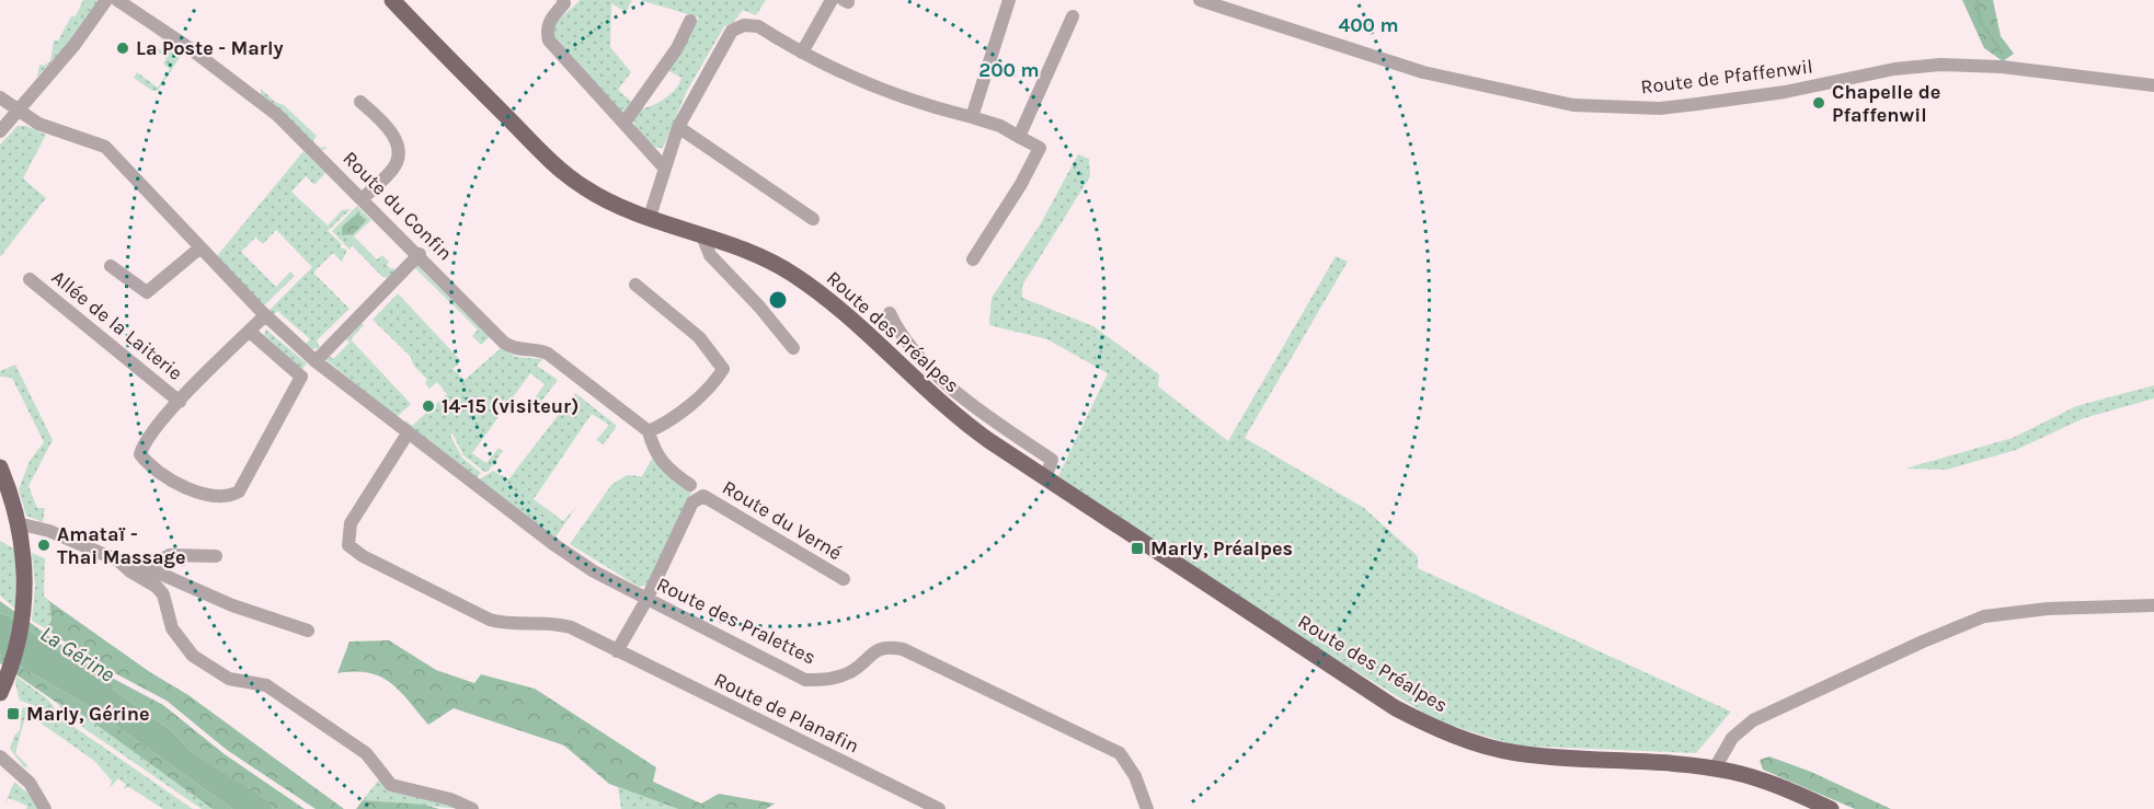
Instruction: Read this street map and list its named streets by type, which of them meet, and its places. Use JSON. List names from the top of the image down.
{
  "streets": {
    "main road": ["Route des Préalpes"],
    "street": [
      "Route de Pfaffenwil",
      "Route du Confin",
      "Allée de la Laiterie",
      "Route du Verné",
      "Route des Pralettes",
      "Route de Planafin"
    ]
  },
  "crossings": [
    ["Route du Verné", "Route des Pralettes"],
    ["Route des Pralettes", "Route de Planafin"]
  ],
  "water": ["La Gérine"],
  "places": {
    "other": [
      "La Poste - Marly",
      "Chapelle de Pfaffenwil",
      "14-15 (visiteur)",
      "Amataï - Thai Massage"
    ],
    "transit": ["Marly, Préalpes", "Marly, Gérine"]
  },
  "rings": ["400 m", "200 m"]
}
